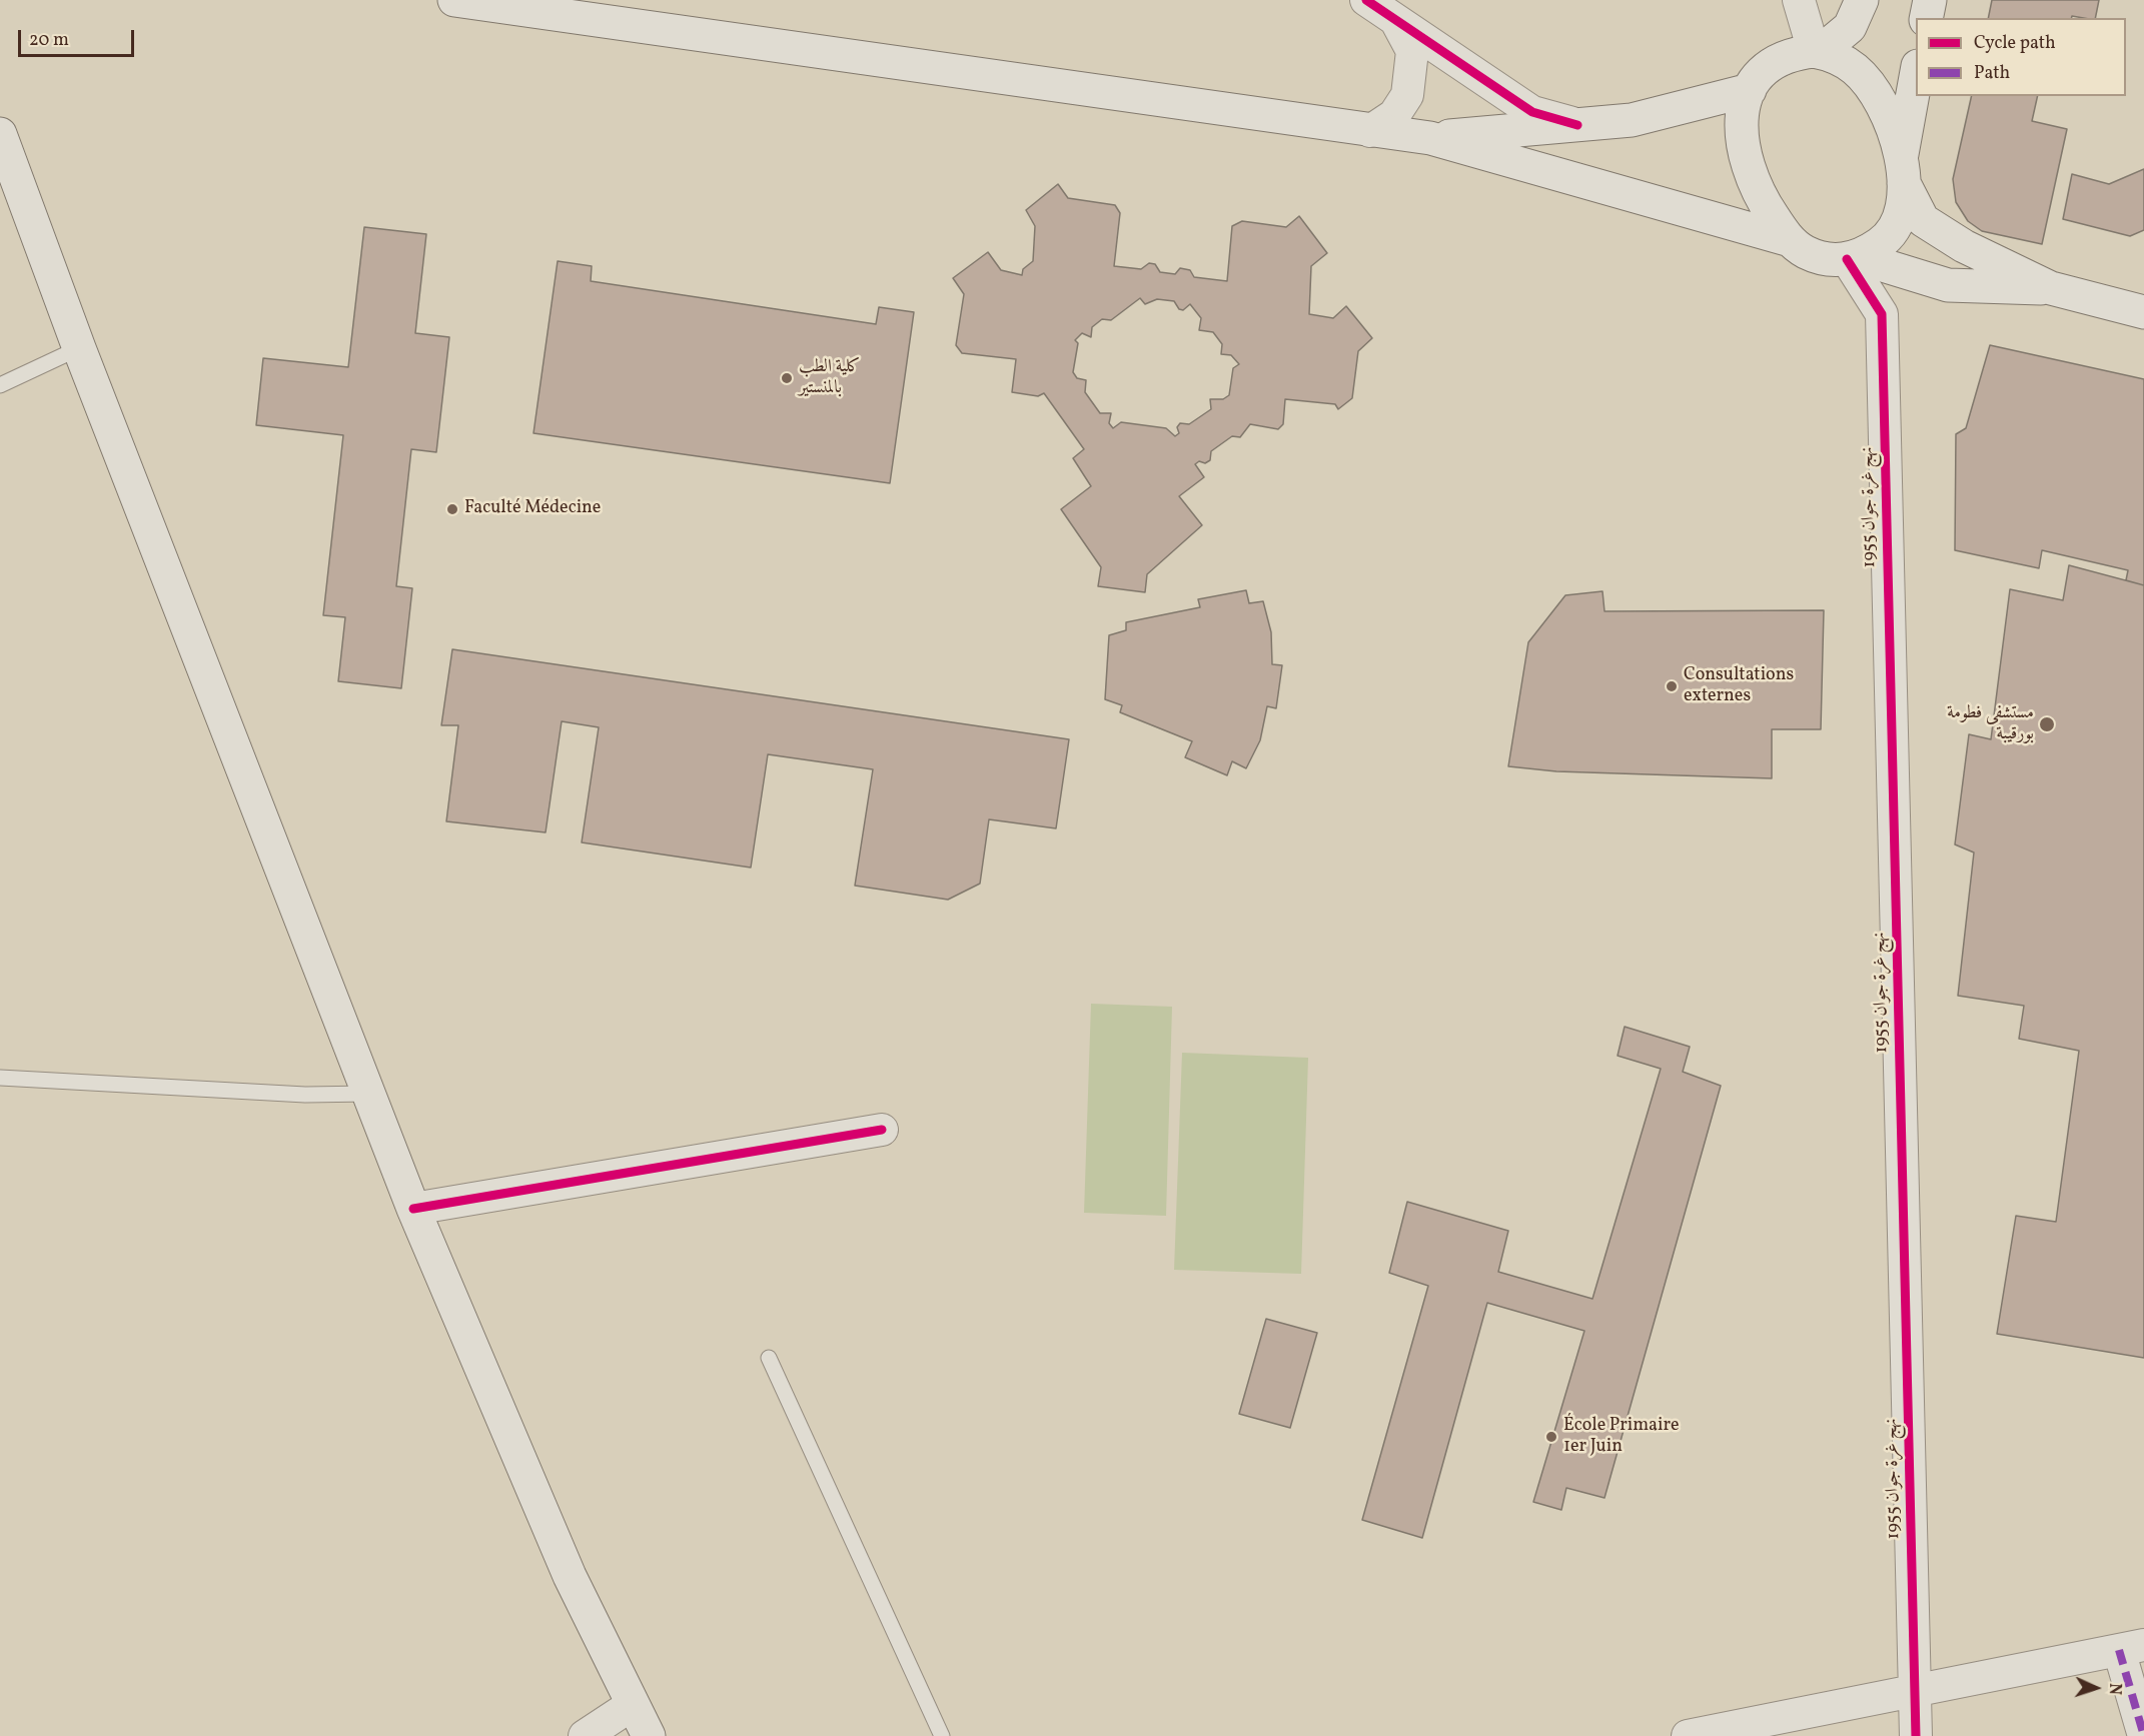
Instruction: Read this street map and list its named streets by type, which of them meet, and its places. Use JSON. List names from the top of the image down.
{
  "streets": {
    "street": ["نهج غرة جوان 1955"]
  },
  "places": [
    "كلية الطب بالمنستير",
    "Faculté Médecine",
    "Consultations externes",
    "مستشفى فطومة بورقيبة",
    "École Primaire 1er Juin"
  ],
  "legend": ["Cycle path", "Path"],
  "scale_bar": "20 m",
  "north": "right"
}
